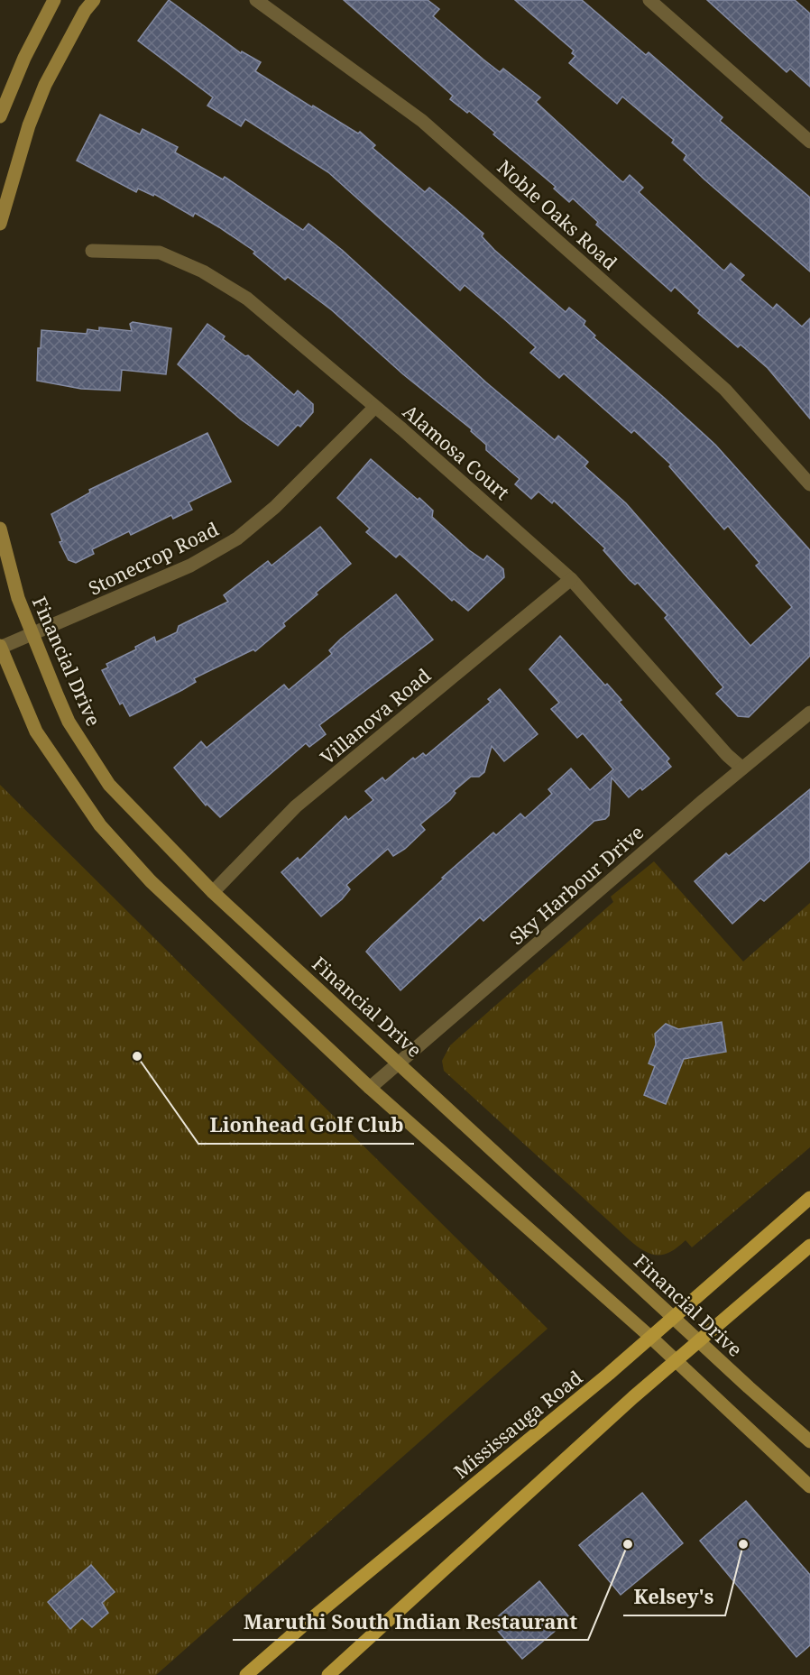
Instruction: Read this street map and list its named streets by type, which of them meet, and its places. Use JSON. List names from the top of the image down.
{
  "streets": {
    "main road": ["Mississauga Road"],
    "street": [
      "Noble Oaks Road",
      "Alamosa Court",
      "Stonecrop Road",
      "Financial Drive",
      "Villanova Road",
      "Sky Harbour Drive"
    ]
  },
  "crossings": [
    ["Alamosa Court", "Stonecrop Road"],
    ["Alamosa Court", "Villanova Road"],
    ["Alamosa Court", "Sky Harbour Drive"],
    ["Stonecrop Road", "Financial Drive"],
    ["Financial Drive", "Villanova Road"],
    ["Financial Drive", "Sky Harbour Drive"],
    ["Financial Drive", "Mississauga Road"]
  ],
  "places": ["Lionhead Golf Club", "Maruthi South Indian Restaurant", "Kelsey's"]
}
